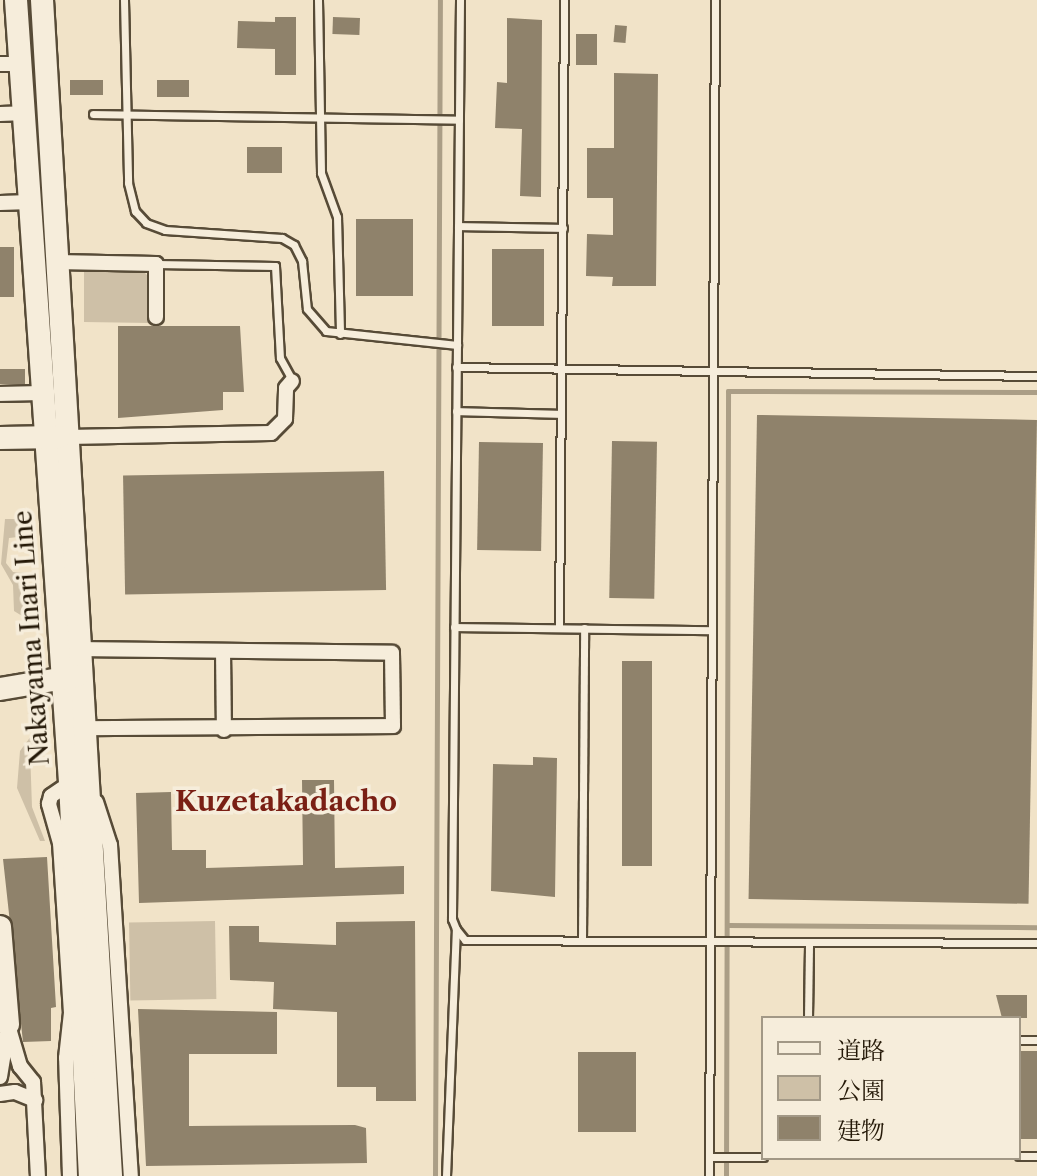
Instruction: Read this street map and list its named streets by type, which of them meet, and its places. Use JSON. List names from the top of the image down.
{
  "streets": {
    "main road": ["Nakayama Inari Line"]
  },
  "districts": ["Kuzetakadacho"],
  "legend": ["道路", "公園", "建物"]
}
